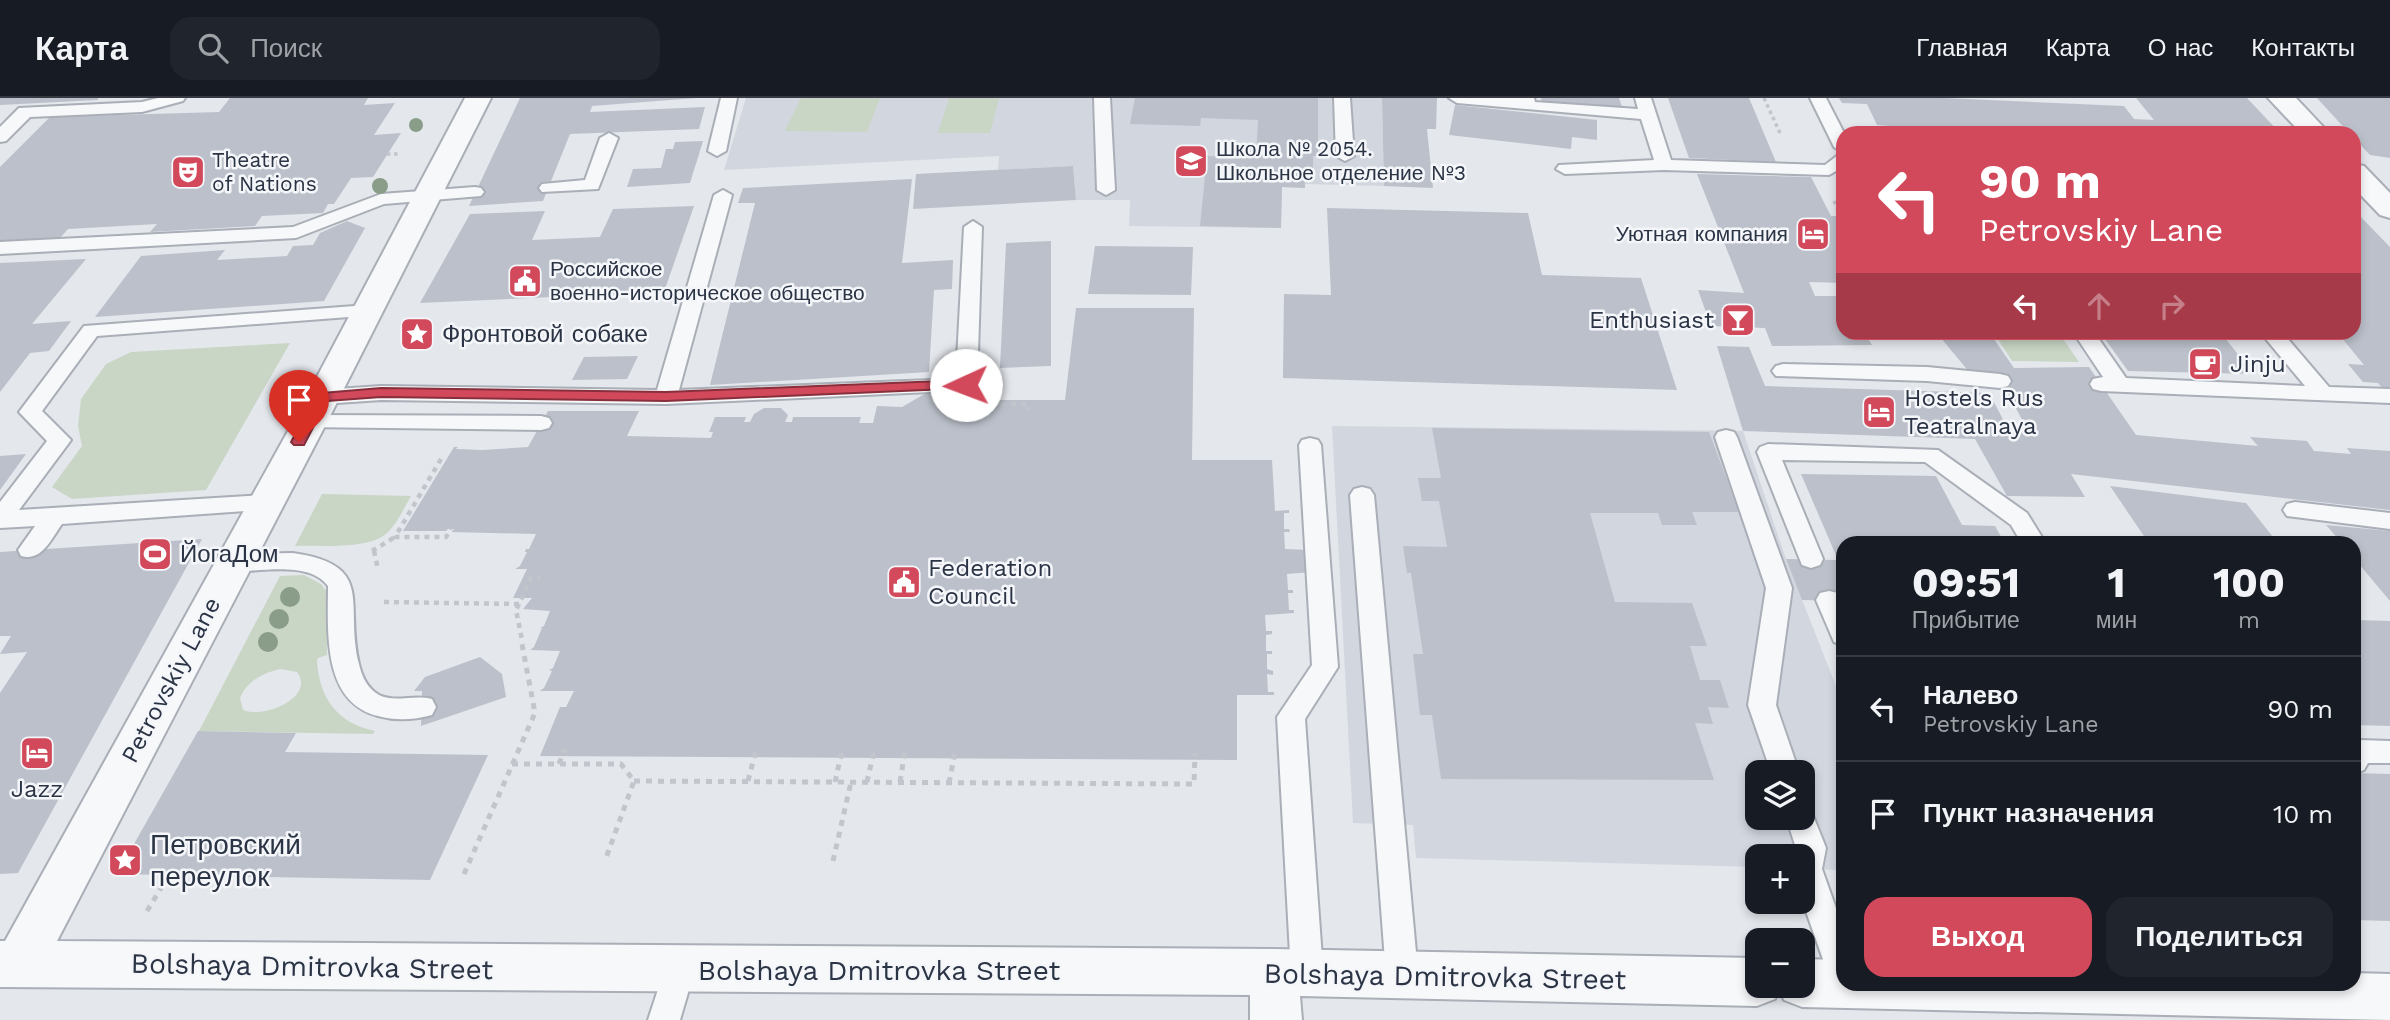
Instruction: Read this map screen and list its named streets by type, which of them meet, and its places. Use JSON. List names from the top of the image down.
{
  "streets": {
    "street": ["Petrovskiy Lane", "Bolshaya Dmitrovka Street"]
  },
  "crossings": [
    ["Petrovskiy Lane", "Bolshaya Dmitrovka Street"]
  ],
  "places": {
    "school or university": ["Школа № 2054. Школьное отделение №3"],
    "theatre": ["Theatre of Nations"],
    "hotel": ["Уютная компания", "Hostels Rus Teatralnaya", "Jazz"],
    "public building": ["Российское военно-историческое общество", "Federation Council"],
    "bar": ["Enthusiast"],
    "place": ["Фронтовой собаке", "Петровский переулок"],
    "cafe": ["Jinju"],
    "sports": ["ЙогаДом"]
  },
  "page": {
    "header": "Карта",
    "search": "Поиск",
    "nav": [
      "Главная",
      "Карта",
      "О нас",
      "Контакты"
    ],
    "turn": ["90 m", "Petrovskiy Lane"],
    "eta": [
      "09:51",
      "Прибытие",
      "1",
      "мин",
      "100",
      "m"
    ],
    "list": [
      {
        "name": "Налево",
        "note": "Petrovskiy Lane",
        "value": "90 m"
      },
      {
        "name": "Пункт назначения",
        "value": "10 m"
      }
    ],
    "map_buttons": ["+", "−"],
    "buttons": ["Выход", "Поделиться"]
  }
}
